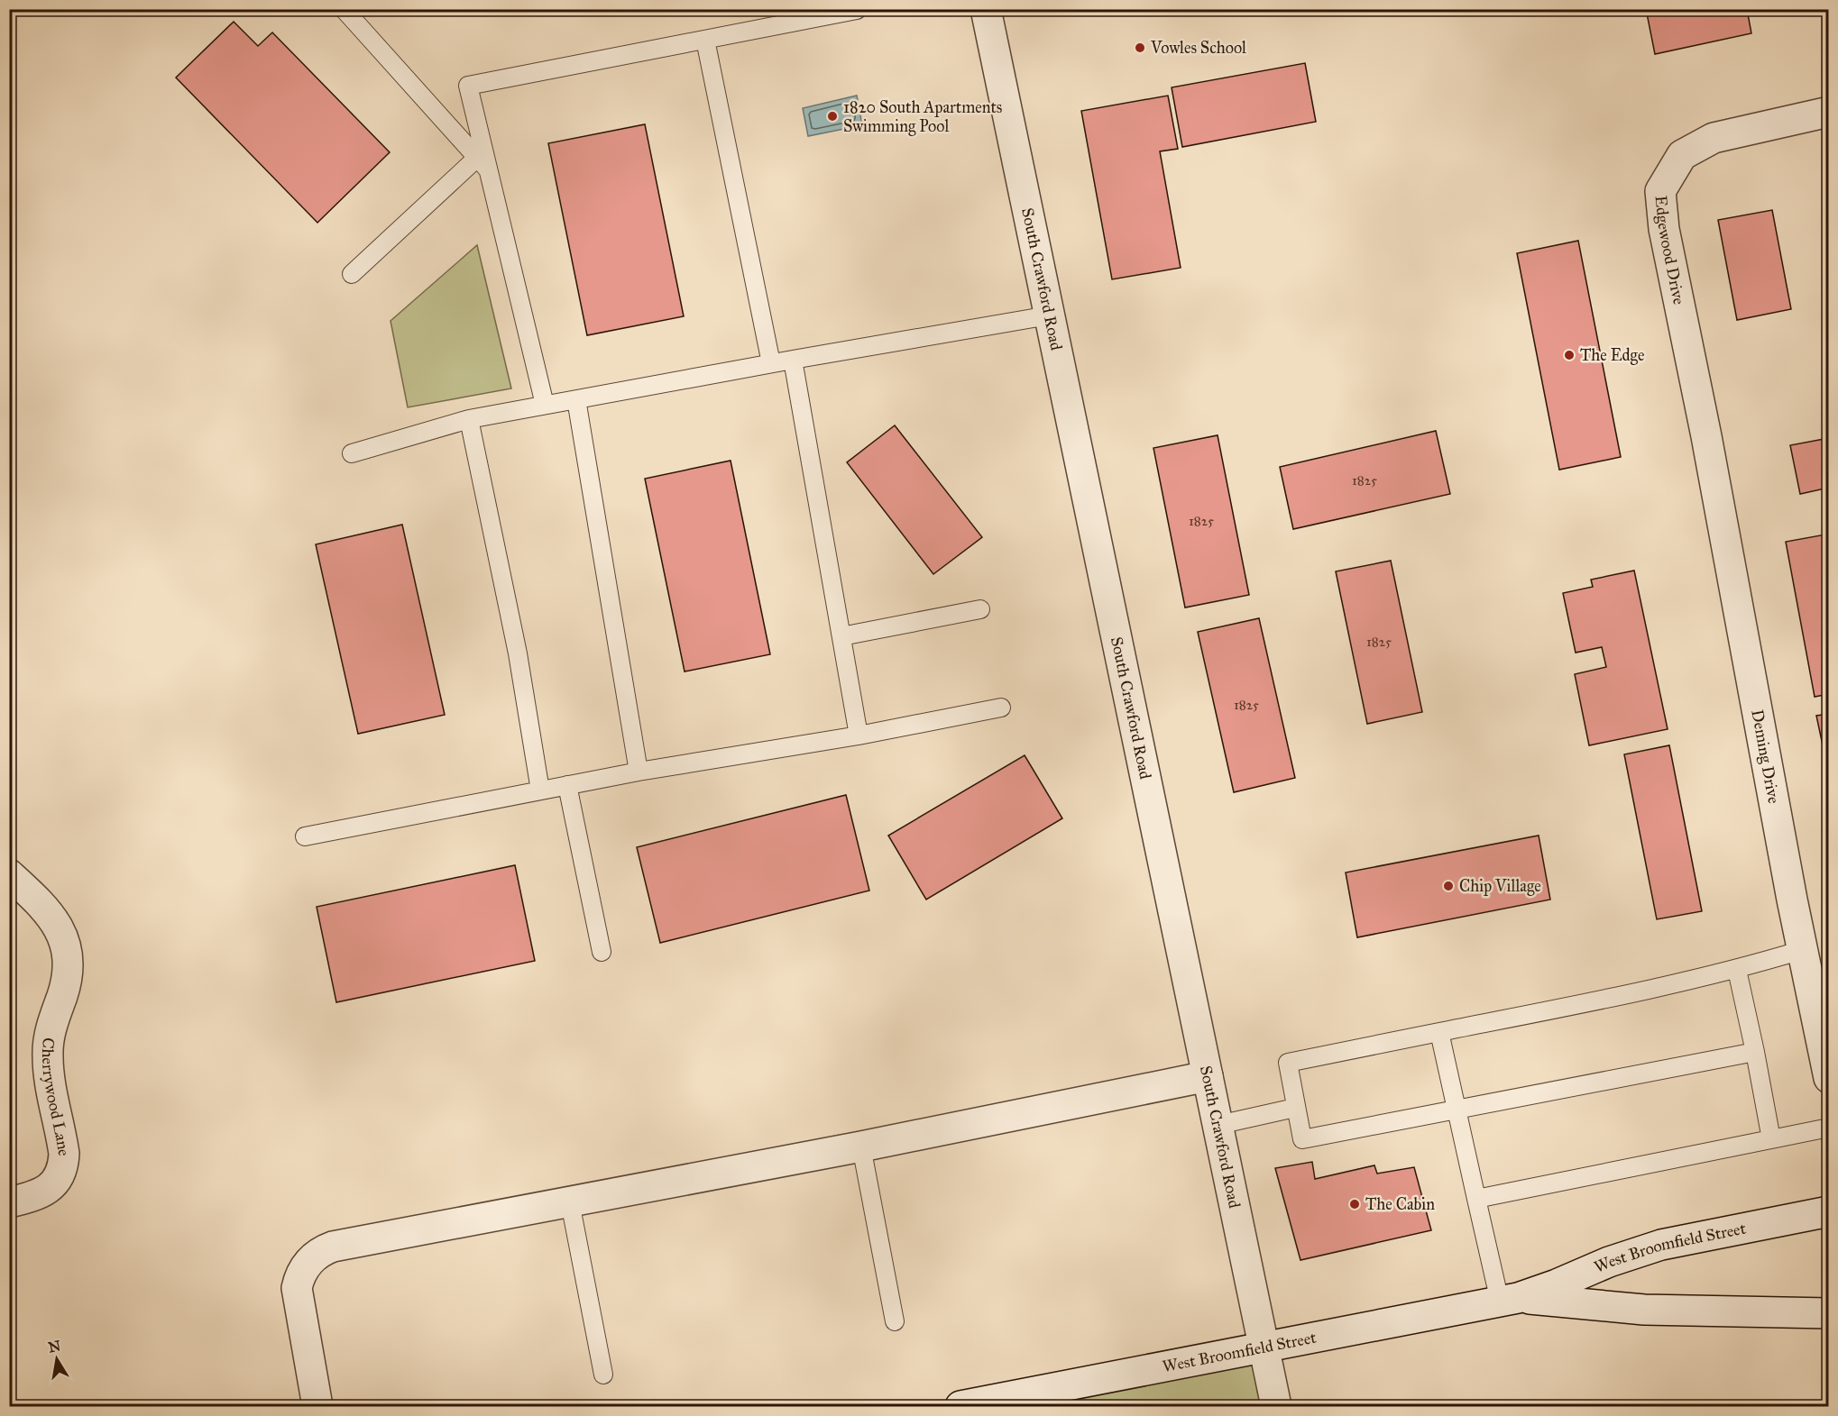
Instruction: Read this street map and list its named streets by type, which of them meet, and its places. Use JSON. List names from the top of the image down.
{
  "streets": {
    "street": [
      "Edgewood Drive",
      "South Crawford Road",
      "Deming Drive",
      "Cherrywood Lane",
      "West Broomfield Street"
    ]
  },
  "crossings": [
    ["Edgewood Drive", "Deming Drive"],
    ["South Crawford Road", "West Broomfield Street"]
  ],
  "places": [
    "Vowles School",
    "1820 South Apartments Swimming Pool",
    "The Edge",
    "Chip Village",
    "The Cabin"
  ],
  "house_numbers": [
    "1825",
    "1825",
    "1825",
    "1825"
  ],
  "north": "top"
}
